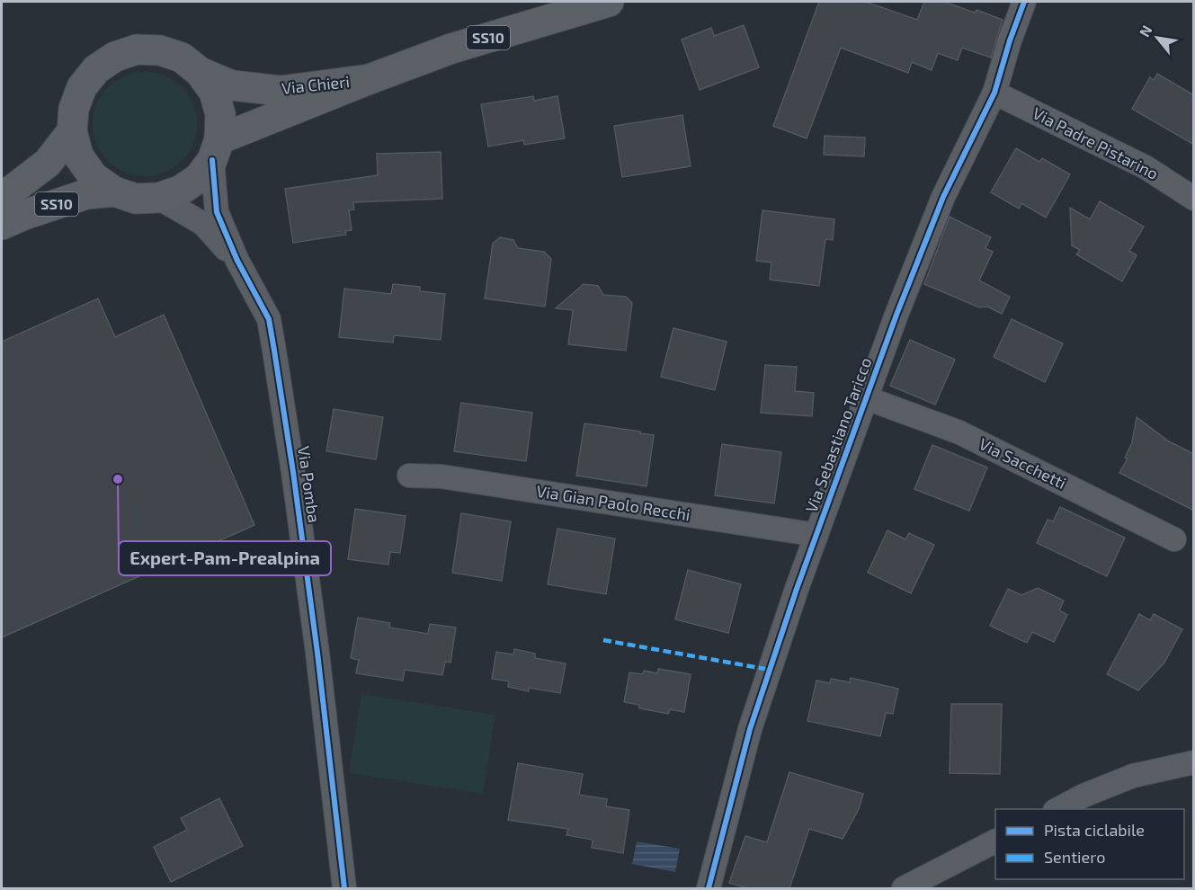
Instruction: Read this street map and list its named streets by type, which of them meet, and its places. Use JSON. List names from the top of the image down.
{
  "streets": {
    "main road": ["SS10", "Via Chieri"],
    "street": [
      "Via Padre Pistarino",
      "Via Sebastiano Taricco",
      "Via Sacchetti",
      "Via Pomba",
      "Via Gian Paolo Recchi"
    ]
  },
  "crossings": [
    ["SS10", "Via Chieri"],
    ["SS10", "Via Pomba"],
    ["Via Chieri", "Via Pomba"],
    ["Via Padre Pistarino", "Via Sebastiano Taricco"],
    ["Via Sebastiano Taricco", "Via Sacchetti"],
    ["Via Sebastiano Taricco", "Via Gian Paolo Recchi"]
  ],
  "places": ["Expert-Pam-Prealpina"],
  "legend": ["Pista ciclabile", "Sentiero"],
  "north": "top left"
}
